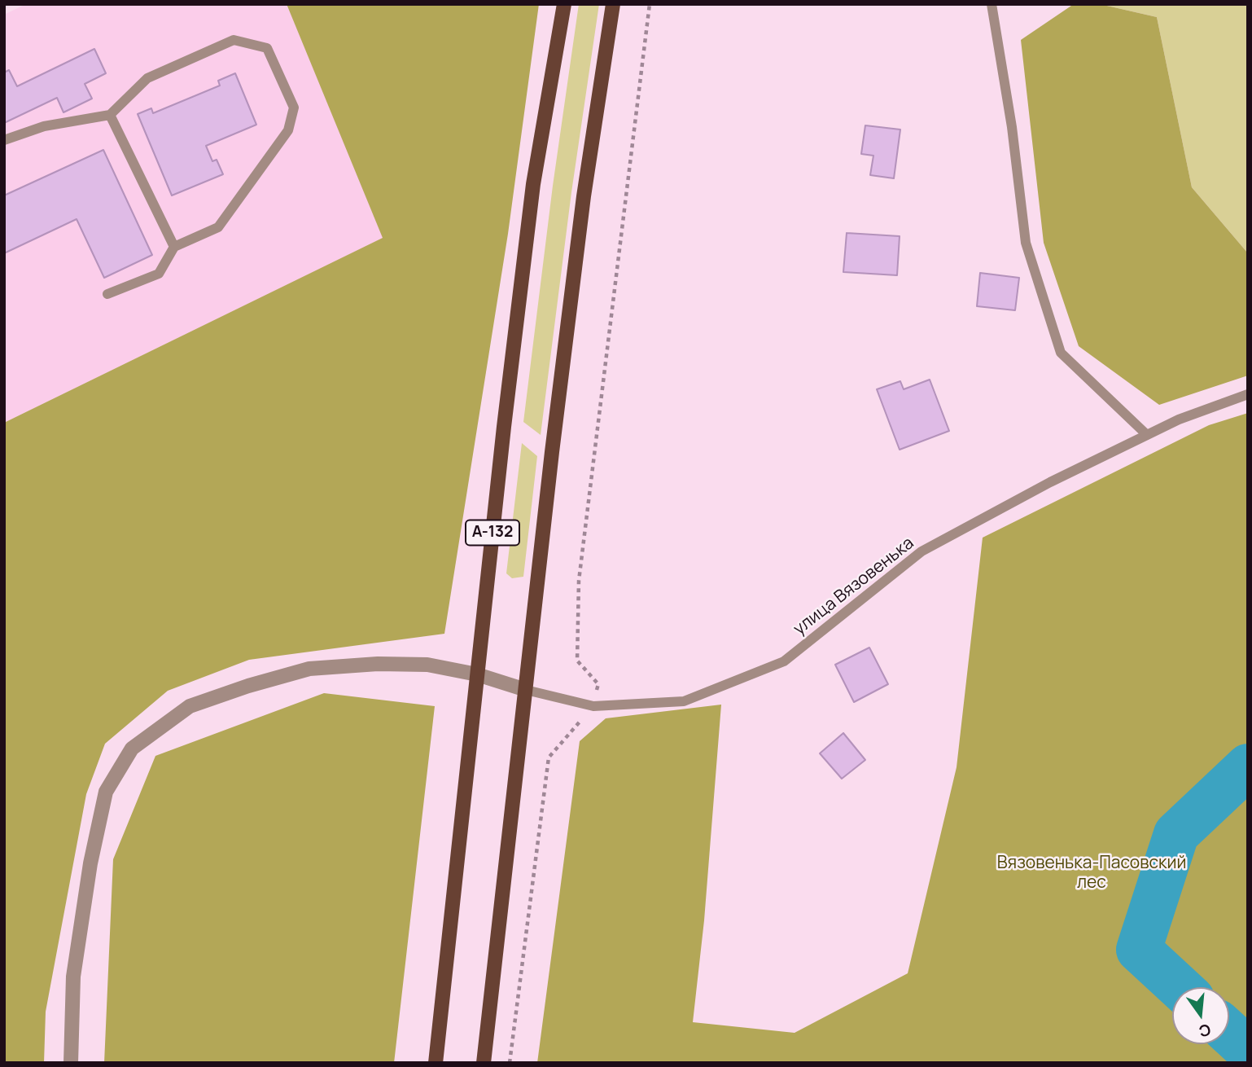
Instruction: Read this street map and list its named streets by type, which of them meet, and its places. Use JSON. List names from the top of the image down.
{
  "streets": {
    "main road": ["А-132"],
    "lane": ["улица Вязовенька"]
  },
  "crossings": [
    ["А-132", "улица Вязовенька"]
  ],
  "parks": ["Вязовенька-Пасовский лес"],
  "north": "bottom"
}
